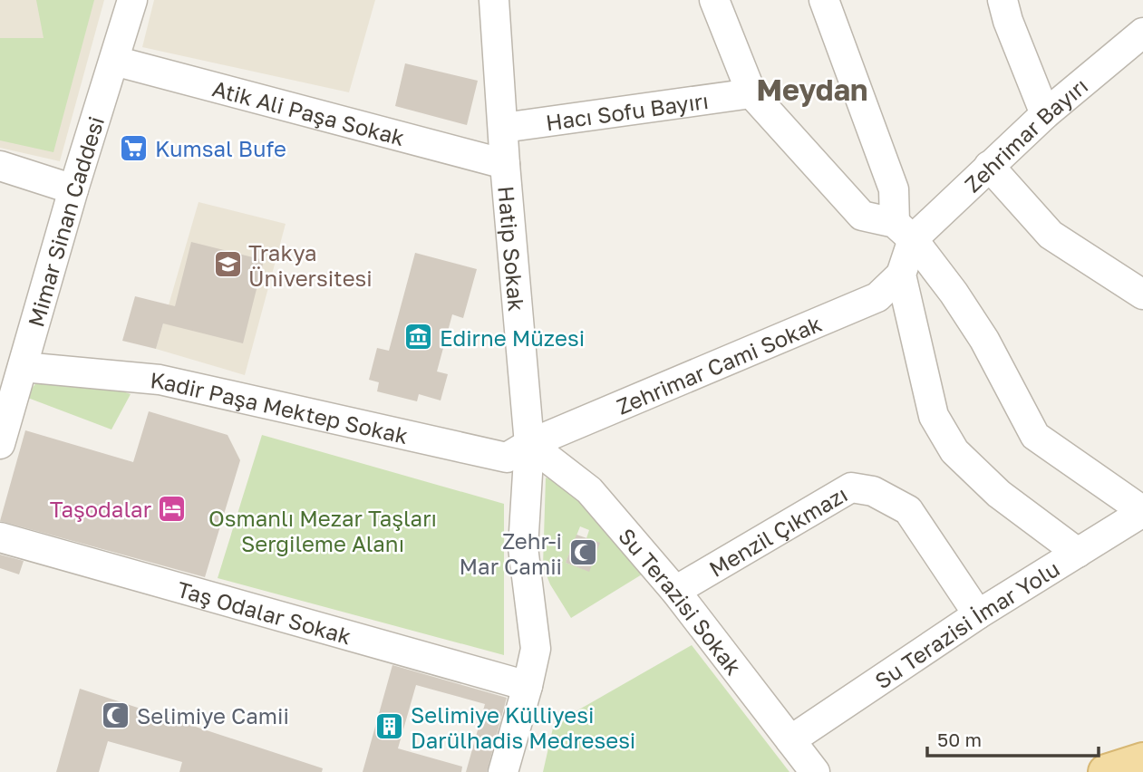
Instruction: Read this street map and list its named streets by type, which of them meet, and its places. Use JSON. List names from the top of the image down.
{
  "streets": {
    "street": [
      "Hacı Sofu Bayırı",
      "Atik Ali Paşa Sokak",
      "Zehrimar Bayırı",
      "Mimar Sinan Caddesi",
      "Hatip Sokak",
      "Zehrimar Cami Sokak",
      "Kadir Paşa Mektep Sokak",
      "Menzil Çıkmazı",
      "Su Terazisi Sokak",
      "Taş Odalar Sokak",
      "Su Terazisi İmar Yolu"
    ]
  },
  "crossings": [
    ["Hacı Sofu Bayırı", "Hatip Sokak"],
    ["Atik Ali Paşa Sokak", "Mimar Sinan Caddesi"],
    ["Atik Ali Paşa Sokak", "Hatip Sokak"],
    ["Mimar Sinan Caddesi", "Kadir Paşa Mektep Sokak"],
    ["Hatip Sokak", "Zehrimar Cami Sokak"],
    ["Hatip Sokak", "Kadir Paşa Mektep Sokak"],
    ["Hatip Sokak", "Su Terazisi Sokak"],
    ["Hatip Sokak", "Taş Odalar Sokak"],
    ["Zehrimar Cami Sokak", "Kadir Paşa Mektep Sokak"],
    ["Zehrimar Cami Sokak", "Su Terazisi Sokak"],
    ["Kadir Paşa Mektep Sokak", "Su Terazisi Sokak"],
    ["Menzil Çıkmazı", "Su Terazisi Sokak"],
    ["Menzil Çıkmazı", "Su Terazisi İmar Yolu"],
    ["Su Terazisi Sokak", "Su Terazisi İmar Yolu"]
  ],
  "districts": ["Meydan"],
  "parks": ["Osmanlı Mezar Taşları Sergileme Alanı"],
  "places": {
    "supermarket": ["Kumsal Bufe"],
    "school or university": ["Trakya Üniversitesi"],
    "museum": ["Edirne Müzesi"],
    "hotel": ["Taşodalar"],
    "mosque": ["Zehr-i Mar Camii", "Selimiye Camii"],
    "building": ["Selimiye Külliyesi Darülhadis Medresesi"]
  },
  "scale_bar": "50 m"
}
